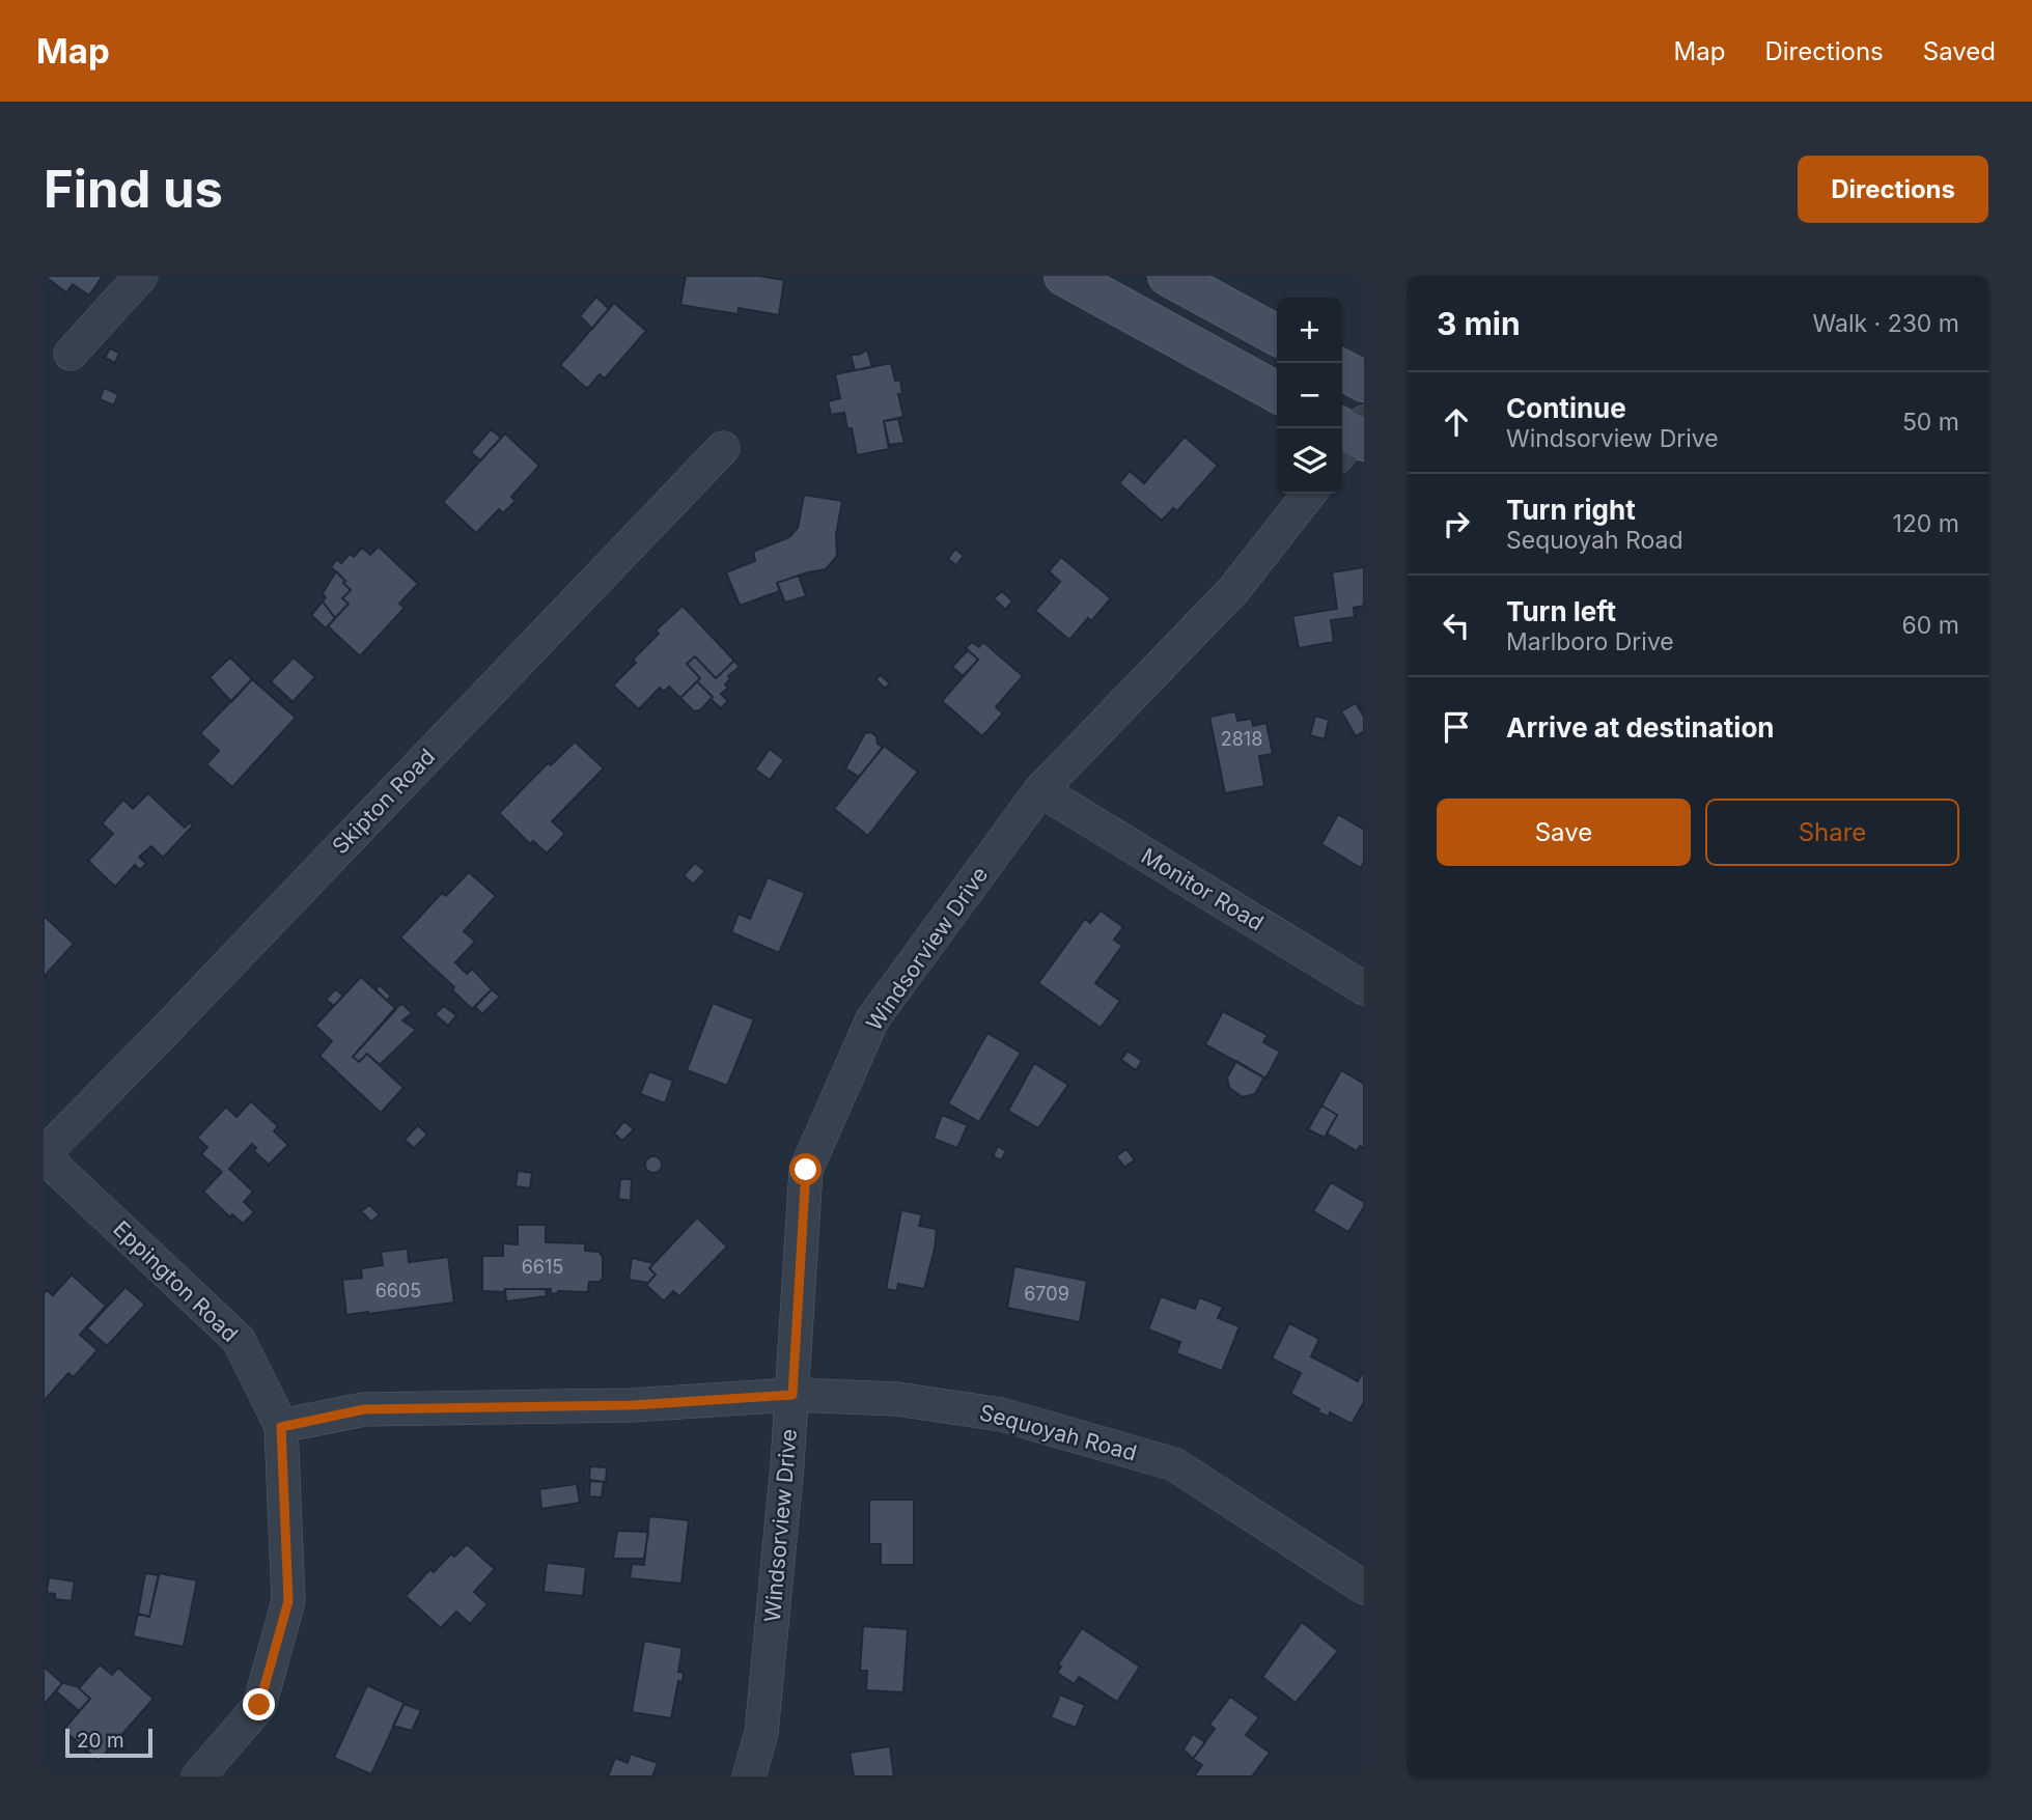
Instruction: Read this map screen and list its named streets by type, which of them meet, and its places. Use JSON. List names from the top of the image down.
{
  "streets": {
    "street": [
      "Skipton Road",
      "Monitor Road",
      "Windsorview Drive",
      "Eppington Road",
      "Sequoyah Road"
    ]
  },
  "crossings": [
    ["Skipton Road", "Eppington Road"],
    ["Monitor Road", "Windsorview Drive"],
    ["Windsorview Drive", "Sequoyah Road"],
    ["Eppington Road", "Sequoyah Road"]
  ],
  "house_numbers": [
    "2818",
    "6615",
    "6605",
    "6709"
  ],
  "scale_bar": "20 m",
  "page": {
    "header": "Map",
    "nav": ["Map", "Directions", "Saved"],
    "buttons": [
      "Directions",
      ["Save", "Share"]
    ],
    "title": "Find us",
    "heading": ["3 min", "Walk · 230 m"],
    "map_buttons": ["+", "−"],
    "list": [
      ["Continue", "Windsorview Drive", "50 m"],
      ["Turn right", "Sequoyah Road", "120 m"],
      ["Turn left", "Marlboro Drive", "60 m"],
      "Arrive at destination"
    ],
    "scale": "20 m"
  }
}
